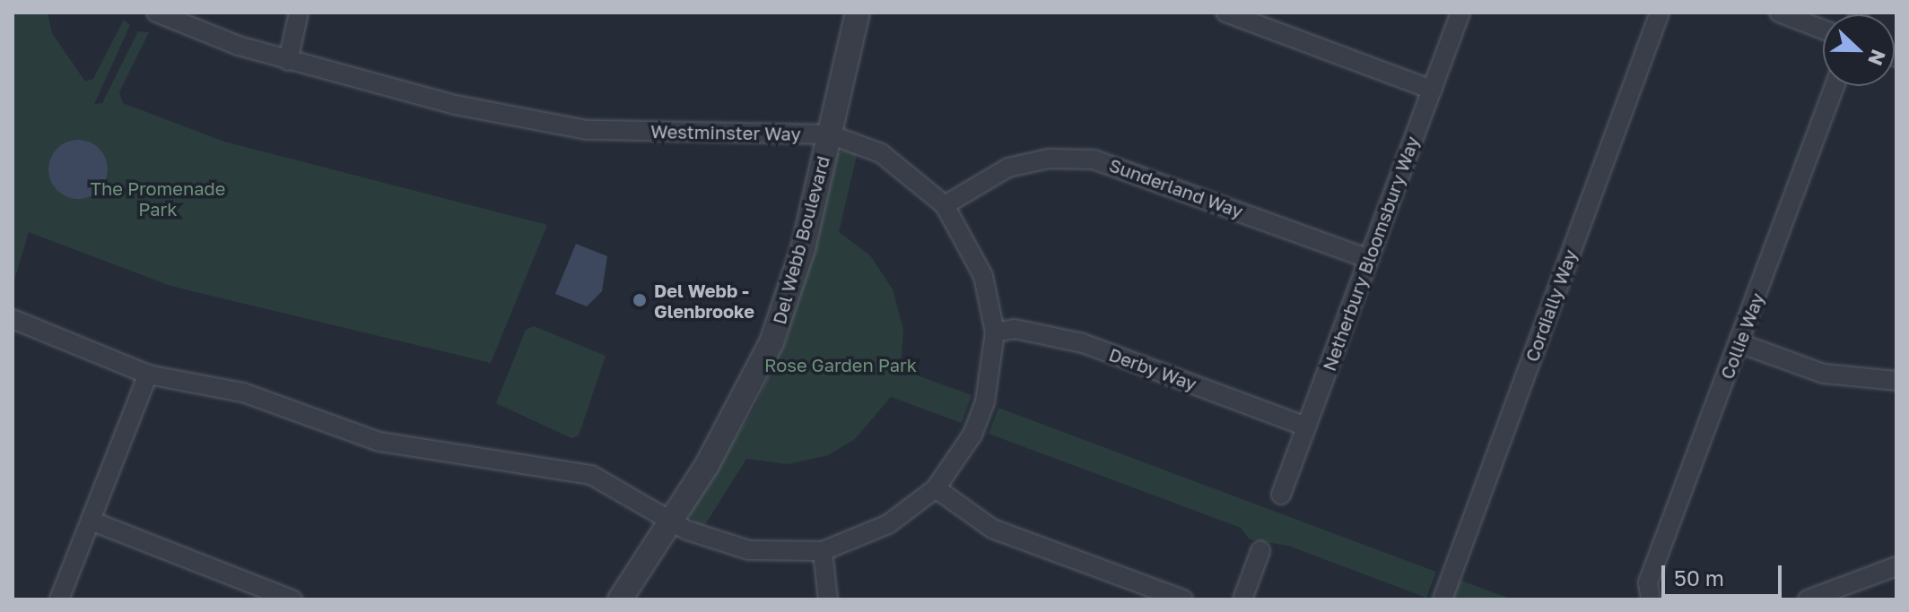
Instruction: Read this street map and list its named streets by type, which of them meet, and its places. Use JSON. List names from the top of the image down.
{
  "streets": {
    "street": [
      "Westminster Way",
      "Sunderland Way",
      "Del Webb Boulevard",
      "Netherbury Bloomsbury Way",
      "Cordially Way",
      "Collie Way",
      "Derby Way"
    ]
  },
  "crossings": [
    ["Westminster Way", "Sunderland Way"],
    ["Westminster Way", "Del Webb Boulevard"],
    ["Westminster Way", "Derby Way"],
    ["Sunderland Way", "Netherbury Bloomsbury Way"],
    ["Netherbury Bloomsbury Way", "Derby Way"]
  ],
  "parks": ["The Promenade Park", "Rose Garden Park"],
  "places": ["Del Webb - Glenbrooke"],
  "scale_bar": "50 m",
  "north": "right"
}
